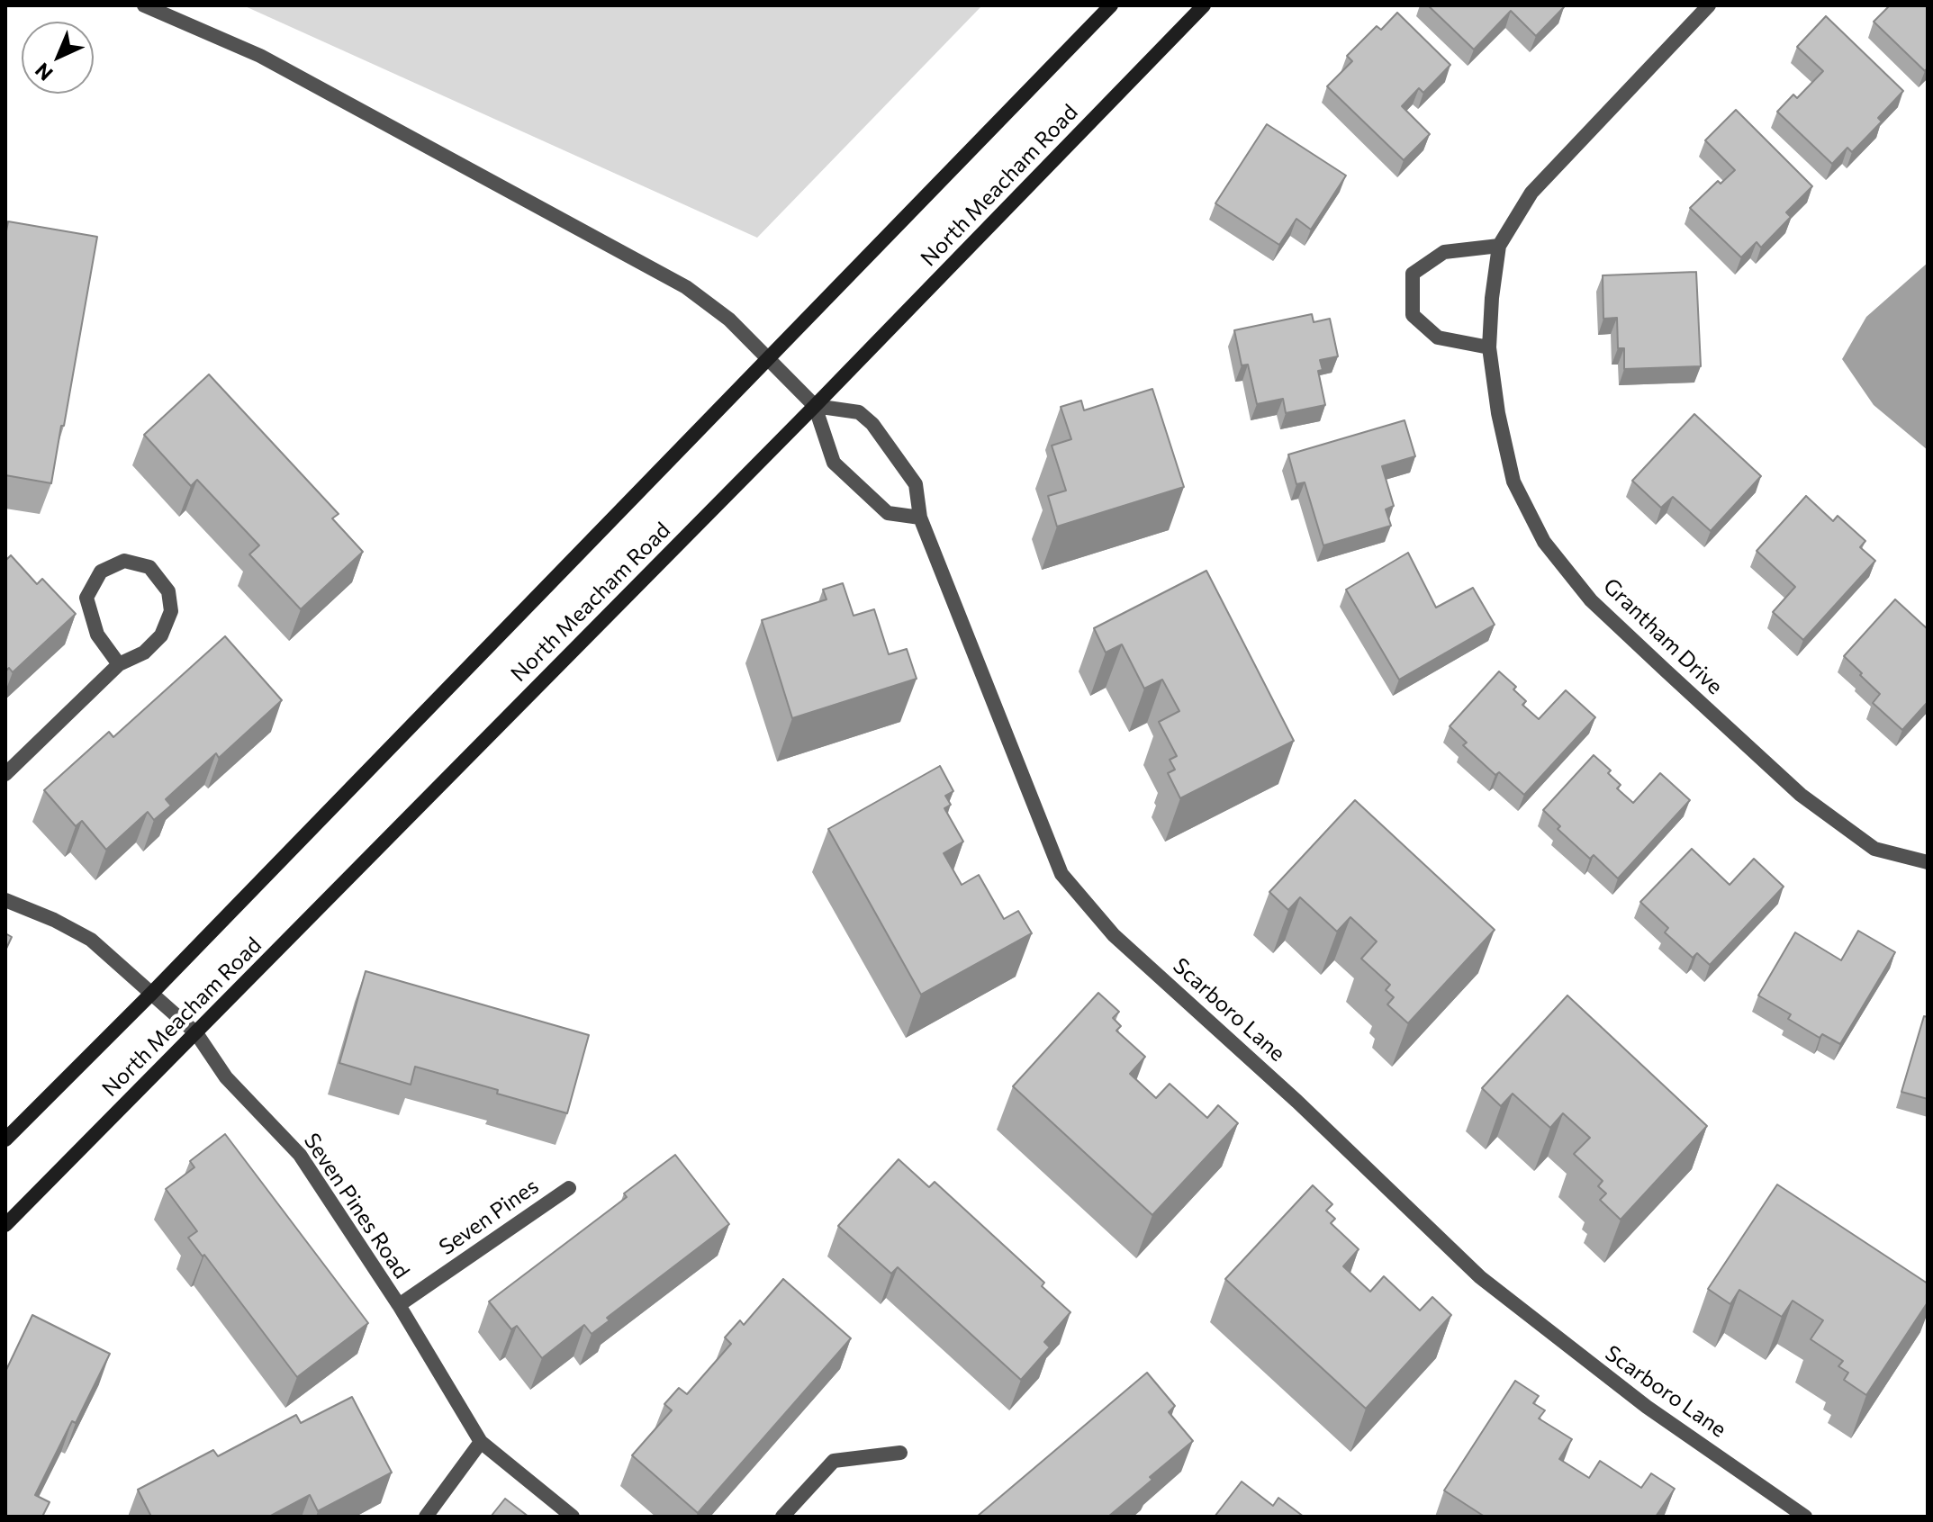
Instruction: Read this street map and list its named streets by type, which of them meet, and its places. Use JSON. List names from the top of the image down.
{
  "streets": {
    "main road": ["North Meacham Road"],
    "street": [
      "Grantham Drive",
      "Scarboro Lane",
      "Seven Pines Road",
      "Seven Pines"
    ]
  },
  "crossings": [
    ["North Meacham Road", "Scarboro Lane"],
    ["North Meacham Road", "Seven Pines Road"],
    ["Seven Pines Road", "Seven Pines"]
  ],
  "north": "bottom left"
}
